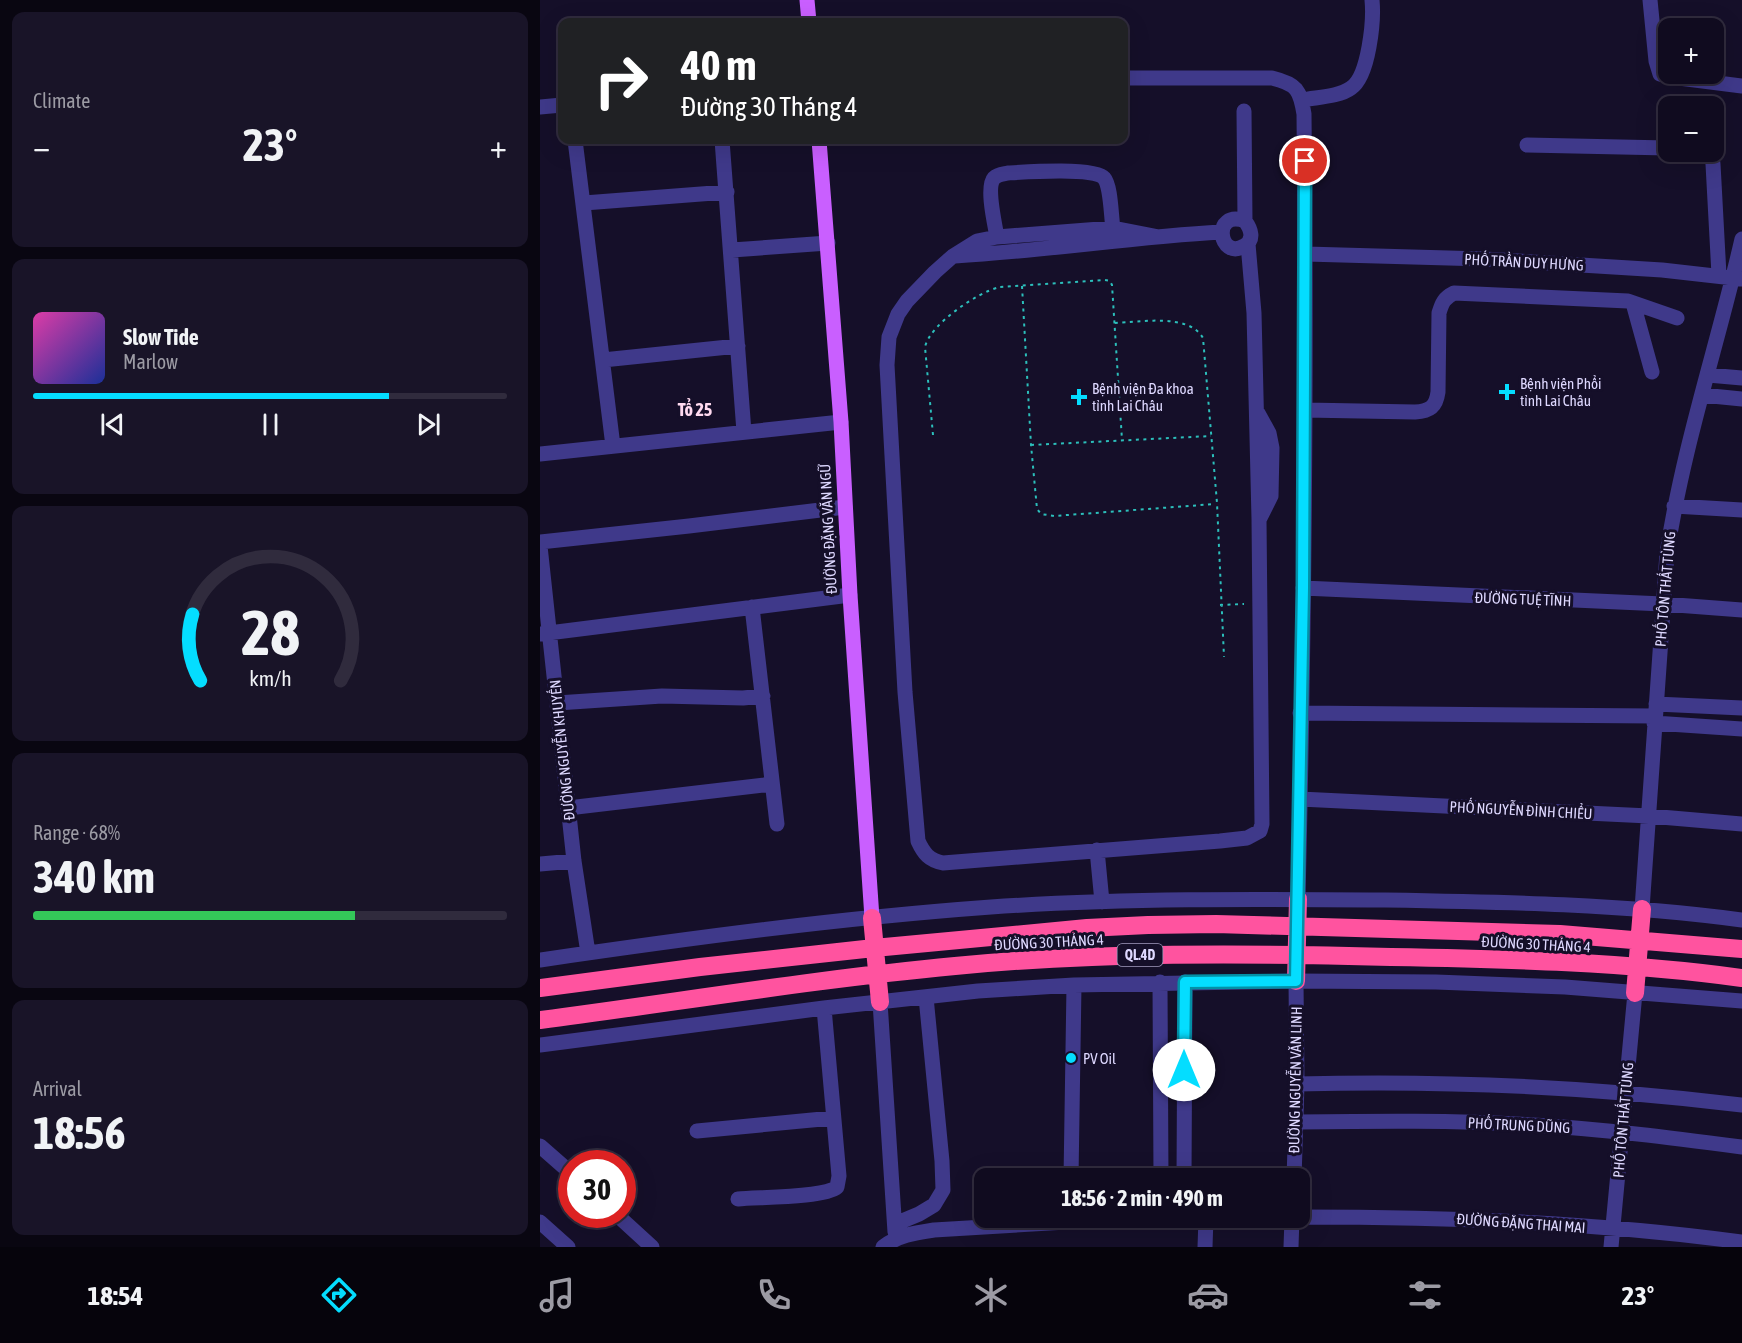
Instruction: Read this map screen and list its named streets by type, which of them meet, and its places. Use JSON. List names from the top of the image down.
{
  "streets": {
    "highway": ["ĐƯỜNG 30 THÁNG 4", "QL.4D"],
    "main road": ["ĐƯỜNG ĐẶNG VĂN NGỮ"],
    "street": [
      "PHỐ TRẦN DUY HƯNG",
      "PHỐ TÔN THẤT TÙNG",
      "ĐƯỜNG TUỆ TĨNH",
      "ĐƯỜNG NGUYỄN KHUYẾN",
      "PHỐ NGUYỄN ĐÌNH CHIỂU",
      "ĐƯỜNG NGUYỄN VĂN LINH",
      "PHỐ TRUNG DŨNG",
      "ĐƯỜNG ĐẶNG THAI MAI"
    ]
  },
  "crossings": [
    ["PHỐ TRẦN DUY HƯNG", "PHỐ TÔN THẤT TÙNG"],
    ["PHỐ TÔN THẤT TÙNG", "ĐƯỜNG TUỆ TĨNH"],
    ["PHỐ TÔN THẤT TÙNG", "PHỐ NGUYỄN ĐÌNH CHIỂU"],
    ["PHỐ TÔN THẤT TÙNG", "QL.4D"],
    ["PHỐ TÔN THẤT TÙNG", "PHỐ TRUNG DŨNG"],
    ["PHỐ TÔN THẤT TÙNG", "ĐƯỜNG ĐẶNG THAI MAI"],
    ["QL.4D", "ĐƯỜNG NGUYỄN VĂN LINH"],
    ["ĐƯỜNG NGUYỄN VĂN LINH", "PHỐ TRUNG DŨNG"]
  ],
  "districts": ["Tổ 25"],
  "places": {
    "health": ["Bệnh viện Phổi tỉnh Lai Châu", "Bệnh viện Đa khoa tỉnh Lai Châu"],
    "other": ["PV Oil"]
  },
  "page": {
    "tile": [
      "Climate",
      ["Range · 68%", "340 km"],
      ["Arrival", "18:56"]
    ],
    "map_buttons": ["+", "−"],
    "turn": ["40 m", "Đường 30 Tháng 4"],
    "heat": ["−", "23°", "+"],
    "song": ["Slow Tide", "Marlow"],
    "limit": "30",
    "trip": "18:56 · 2 min · 490 m",
    "tabs": ["18:54", "23°"],
    "gauge": ["28", "km/h"]
  }
}
